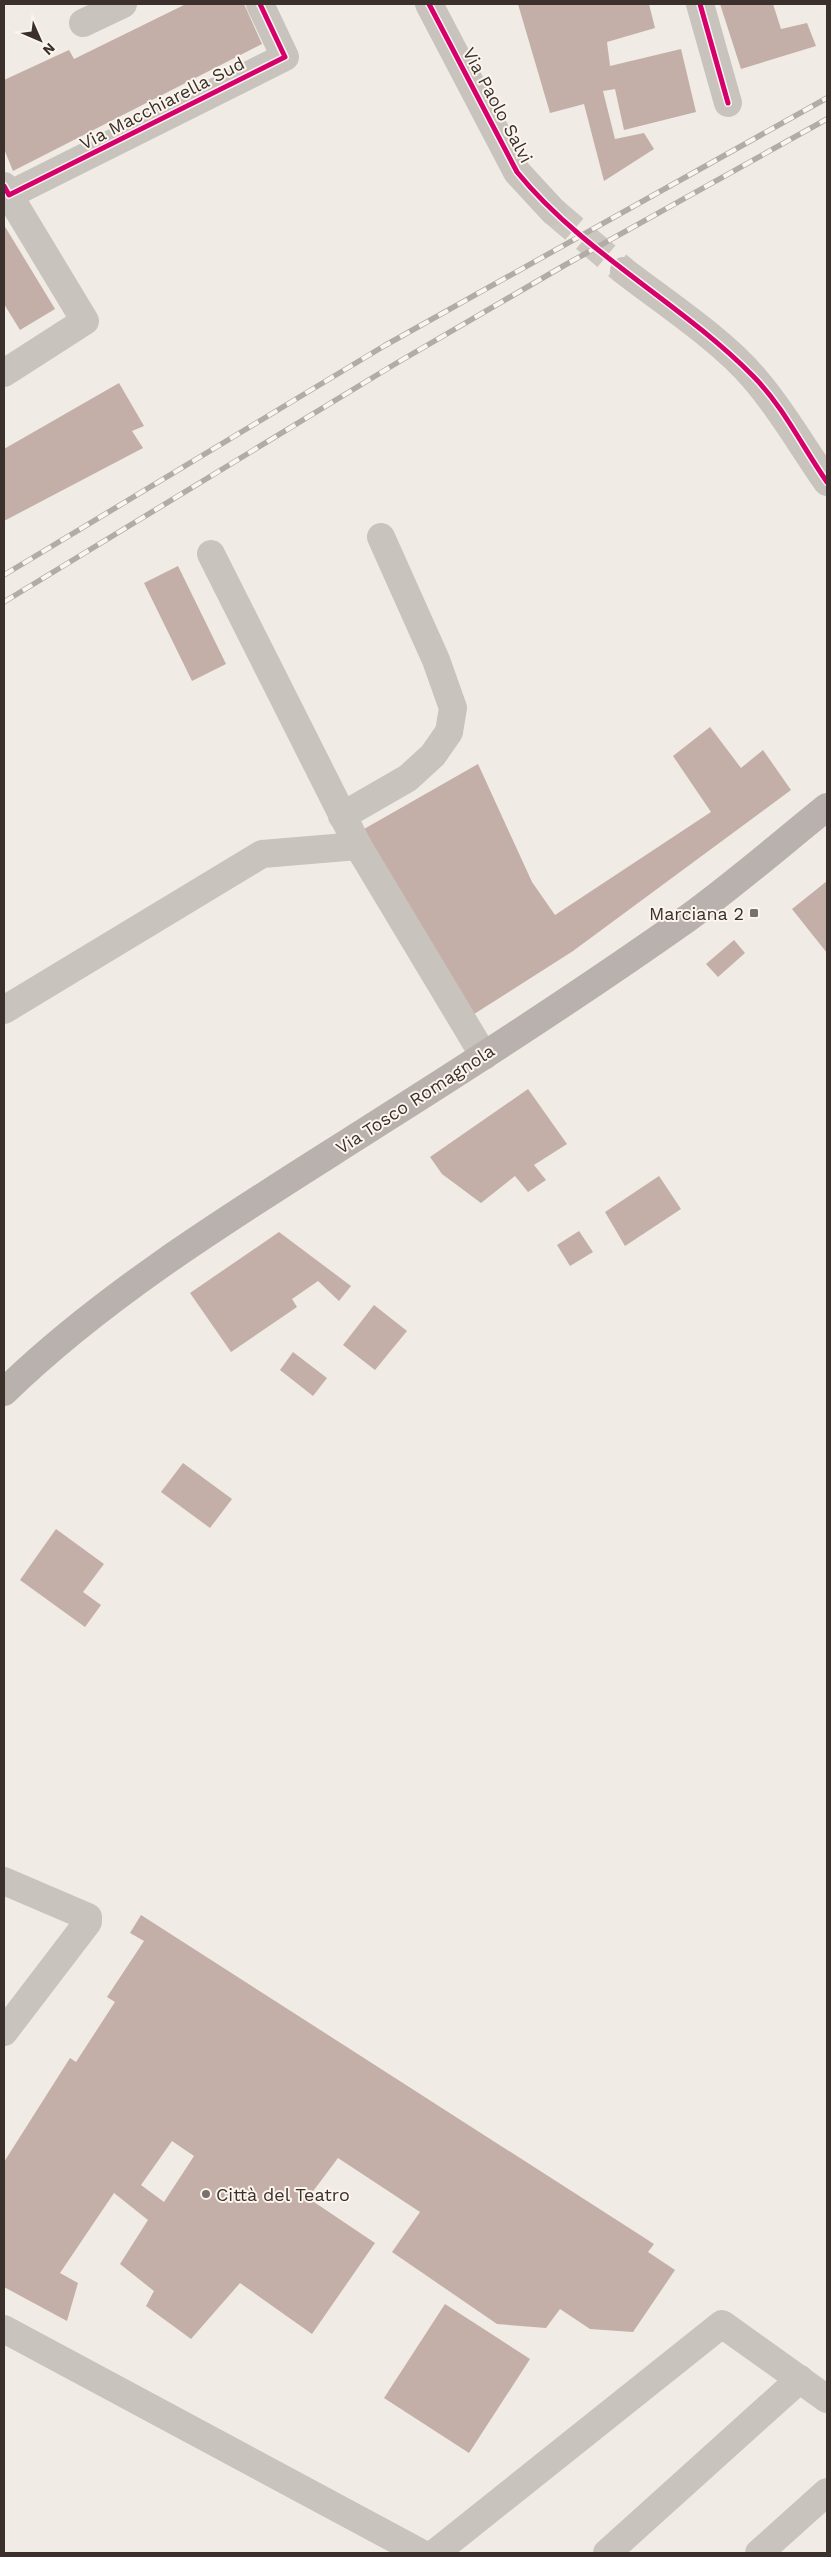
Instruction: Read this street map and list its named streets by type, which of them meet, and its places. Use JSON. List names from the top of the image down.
{
  "streets": {
    "main road": ["Via Tosco Romagnola"],
    "street": ["Via Macchiarella Sud", "Via Paolo Salvi"]
  },
  "places": {
    "transit": ["Marciana 2"],
    "other": ["Città del Teatro"]
  },
  "north": "bottom right"
}
